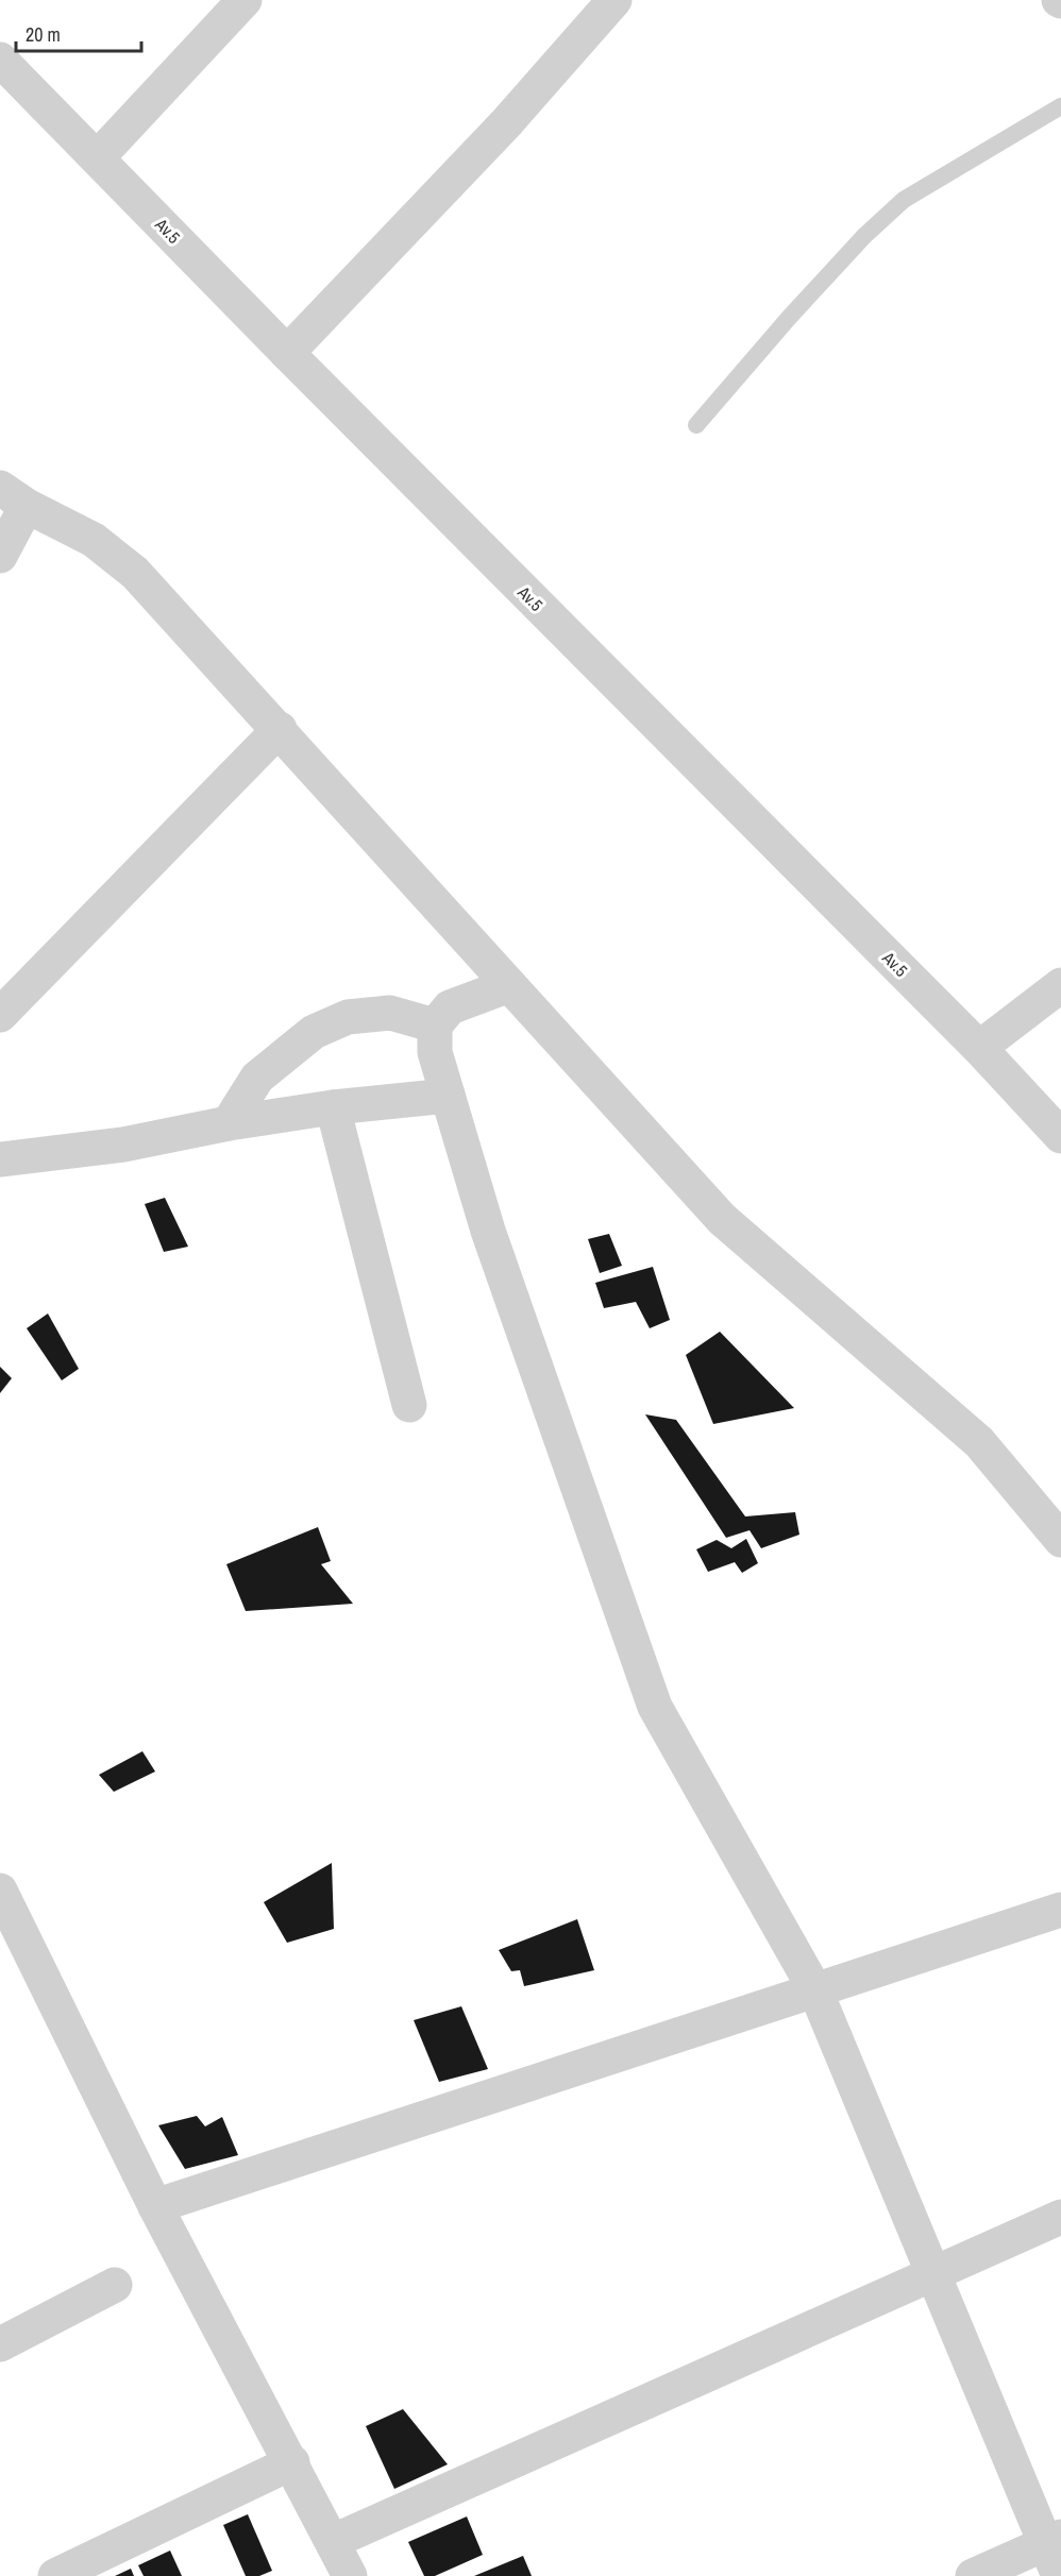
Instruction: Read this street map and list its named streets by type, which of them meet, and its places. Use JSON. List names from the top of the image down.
{
  "streets": {
    "street": ["Av.5"]
  },
  "scale_bar": "20 m"
}
